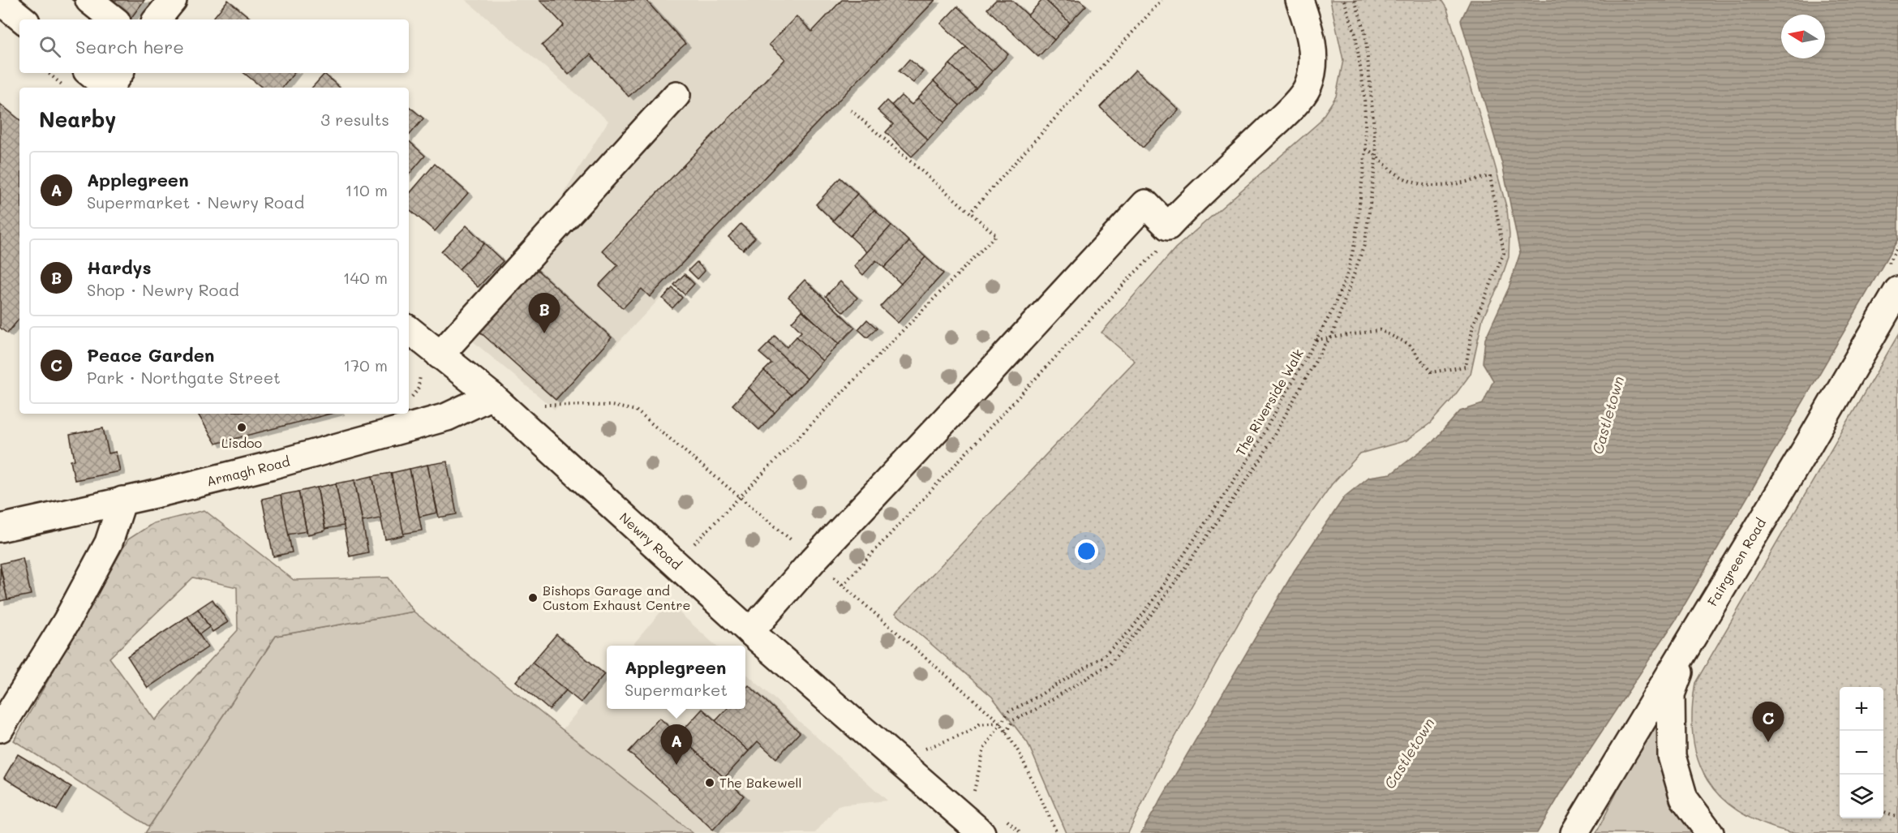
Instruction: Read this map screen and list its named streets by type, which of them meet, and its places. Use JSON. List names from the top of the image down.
{
  "streets": {
    "main road": ["Armagh Road", "Newry Road", "Fairgreen Road"],
    "path": ["The Riverside Walk"]
  },
  "crossings": [
    ["The Riverside Walk", "Newry Road"],
    ["Armagh Road", "Newry Road"]
  ],
  "water": ["Castletown"],
  "places": ["Lisdoo", "Bishops Garage and Custom Exhaust Centre", "The Bakewell"],
  "north": "left",
  "page": {
    "search": "Search here",
    "heading": ["Nearby", "3 results"],
    "list": [
      {
        "mark": "A",
        "name": "Applegreen",
        "note": "Supermarket · Newry Road",
        "value": "110 m"
      },
      {
        "mark": "B",
        "name": "Hardys",
        "note": "Shop · Newry Road",
        "value": "140 m"
      },
      {
        "mark": "C",
        "name": "Peace Garden",
        "note": "Park · Northgate Street",
        "value": "170 m"
      }
    ],
    "pins": ["B", "C", "A"],
    "popup": ["Applegreen", "Supermarket"],
    "map_buttons": ["+", "−"]
  }
}
